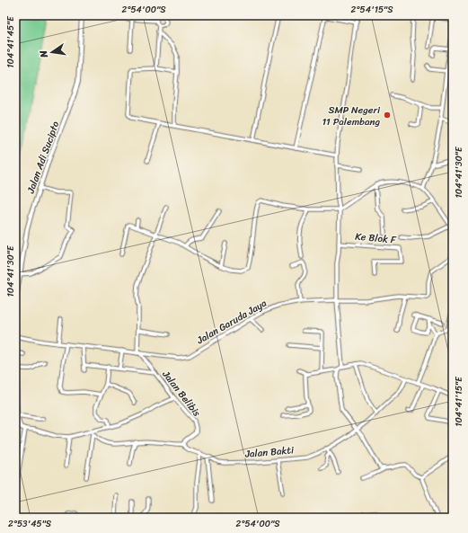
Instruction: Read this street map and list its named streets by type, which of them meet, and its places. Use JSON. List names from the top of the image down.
{
  "streets": {
    "street": [
      "Jalan Adi Sucipto",
      "Ke Blok F",
      "Jalan Garuda Jaya",
      "Jalan Belibis",
      "Jalan Bakti"
    ]
  },
  "crossings": [
    ["Jalan Garuda Jaya", "Jalan Belibis"],
    ["Jalan Belibis", "Jalan Bakti"]
  ],
  "places": ["SMP Negeri 11 Palembang"],
  "north": "left",
  "coordinates": [
    "2°54'00\"S",
    "2°54'15\"S",
    "104°41'45\"E",
    "104°41'30\"E",
    "104°41'15\"E",
    "2°53'45\"S"
  ]
}
